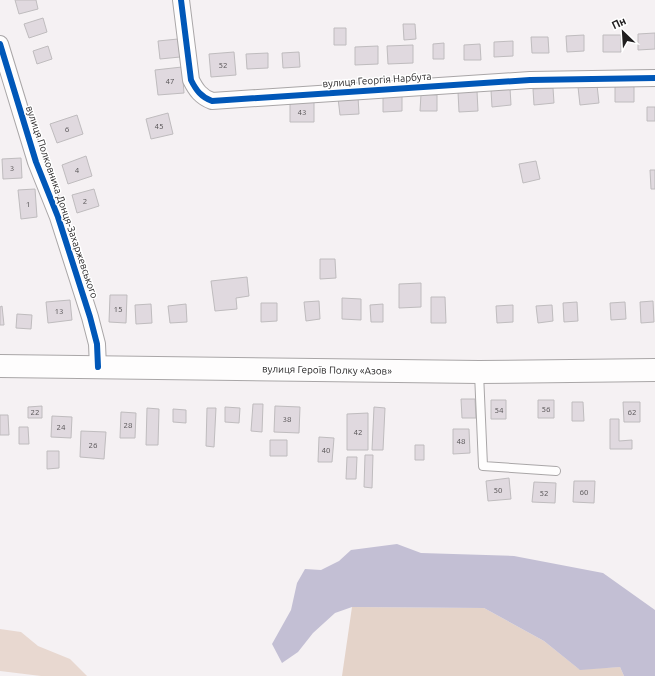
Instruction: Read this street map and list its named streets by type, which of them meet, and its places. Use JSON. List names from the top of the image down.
{
  "streets": {
    "main road": ["вулиця Героїв Полку «Азов»"],
    "street": ["вулиця Георгія Нарбута", "вулиця Полковника Донця-Захаржевського"]
  },
  "crossings": [
    ["вулиця Полковника Донця-Захаржевського", "вулиця Героїв Полку «Азов»"]
  ],
  "house_numbers": [
    "52",
    "47",
    "43",
    "45",
    "6",
    "3",
    "4",
    "2",
    "1",
    "15",
    "13",
    "56",
    "54",
    "22",
    "62",
    "38",
    "28",
    "24",
    "42",
    "48",
    "26",
    "40",
    "50",
    "60",
    "52"
  ],
  "north": "top left"
}
